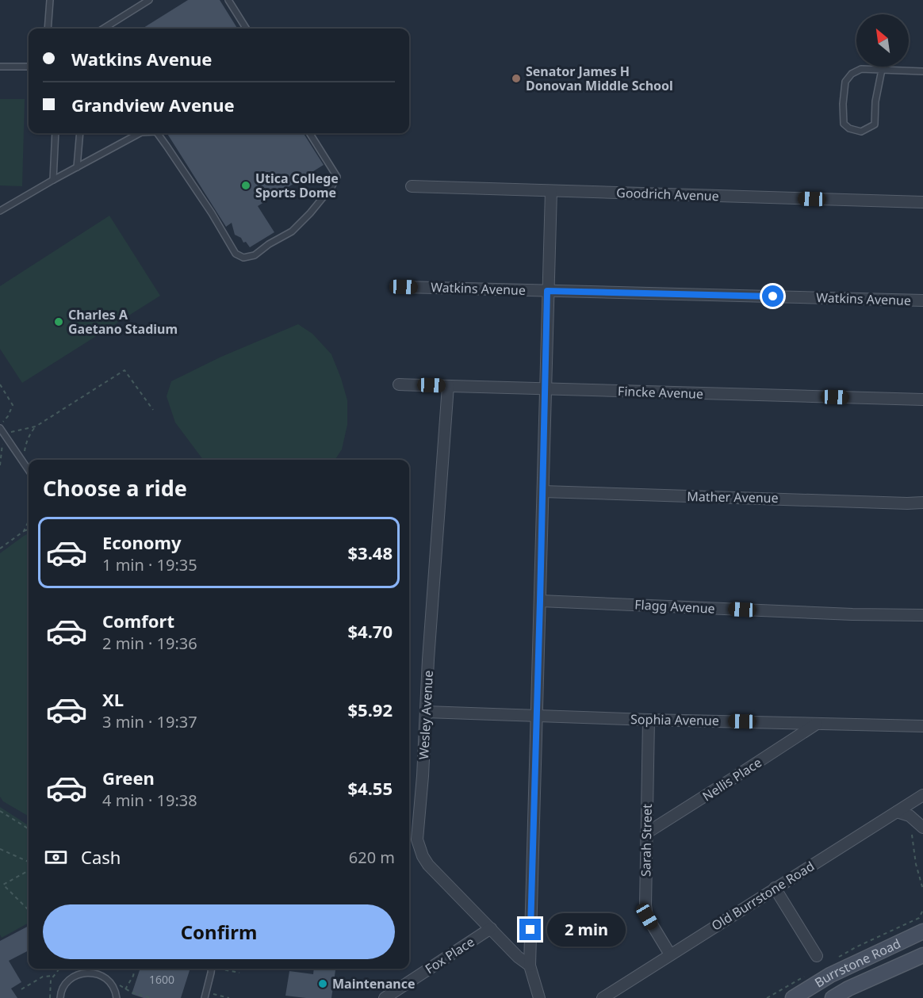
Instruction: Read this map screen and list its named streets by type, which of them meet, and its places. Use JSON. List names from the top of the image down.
{
  "streets": {
    "street": [
      "Goodrich Avenue",
      "Watkins Avenue",
      "Fincke Avenue",
      "Mather Avenue",
      "Flagg Avenue",
      "Wesley Avenue",
      "Sophia Avenue",
      "Nellis Place",
      "Sarah Street",
      "Old Burrstone Road",
      "Fox Place",
      "Burrstone Road"
    ]
  },
  "crossings": [
    ["Fincke Avenue", "Wesley Avenue"],
    ["Wesley Avenue", "Sophia Avenue"],
    ["Wesley Avenue", "Fox Place"],
    ["Sophia Avenue", "Nellis Place"],
    ["Sophia Avenue", "Sarah Street"],
    ["Nellis Place", "Sarah Street"],
    ["Sarah Street", "Old Burrstone Road"]
  ],
  "places": [
    "Senator James H Donovan Middle School",
    "Utica College Sports Dome",
    "Charles A Gaetano Stadium",
    "Maintenance"
  ],
  "house_numbers": ["1600"],
  "north": "top left",
  "page": {
    "banner": ["Watkins Avenue", "Grandview Avenue"],
    "heading": "Choose a ride",
    "list": [
      {
        "name": "Economy",
        "note": "1 min · 19:35",
        "value": "$3.48"
      },
      {
        "name": "Comfort",
        "note": "2 min · 19:36",
        "value": "$4.70"
      },
      {
        "name": "XL",
        "note": "3 min · 19:37",
        "value": "$5.92"
      },
      {
        "name": "Green",
        "note": "4 min · 19:38",
        "value": "$4.55"
      }
    ],
    "pay": ["Cash", "620 m"],
    "buttons": "Confirm",
    "bubble": "2 min"
  }
}
